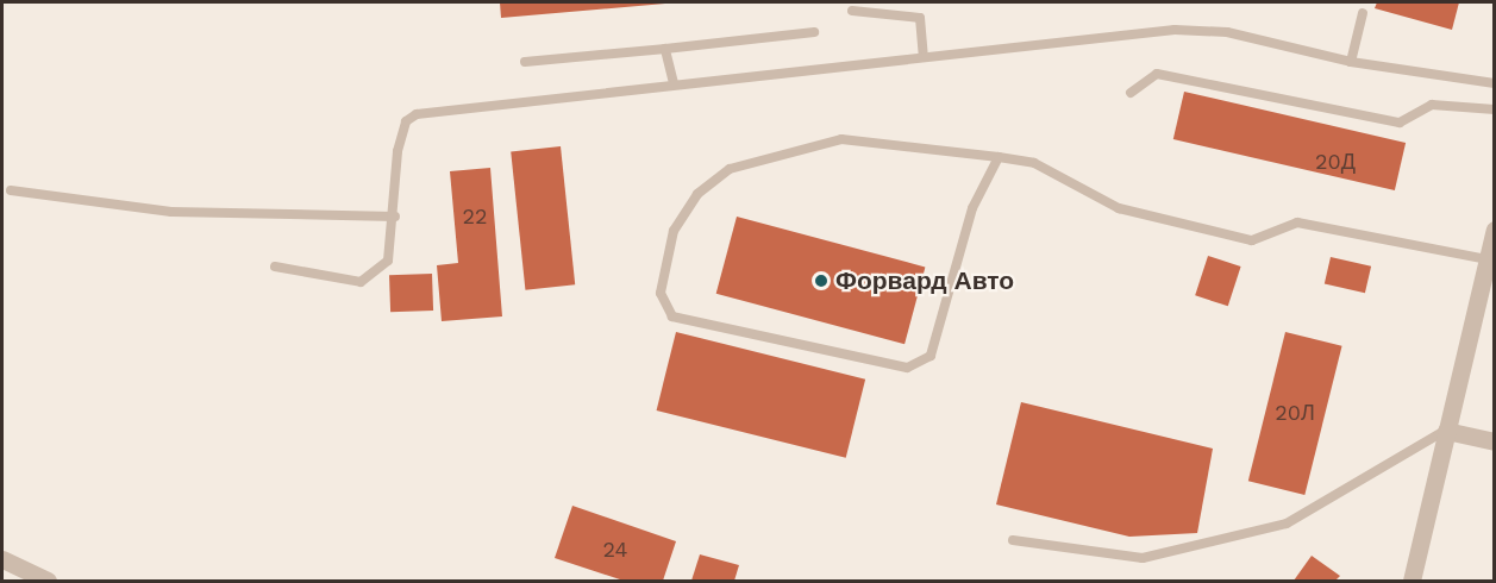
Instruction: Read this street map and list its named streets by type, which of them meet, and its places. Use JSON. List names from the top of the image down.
{
  "places": ["Форвард Авто"],
  "house_numbers": [
    "20Д",
    "22",
    "20Л",
    "24"
  ]
}
